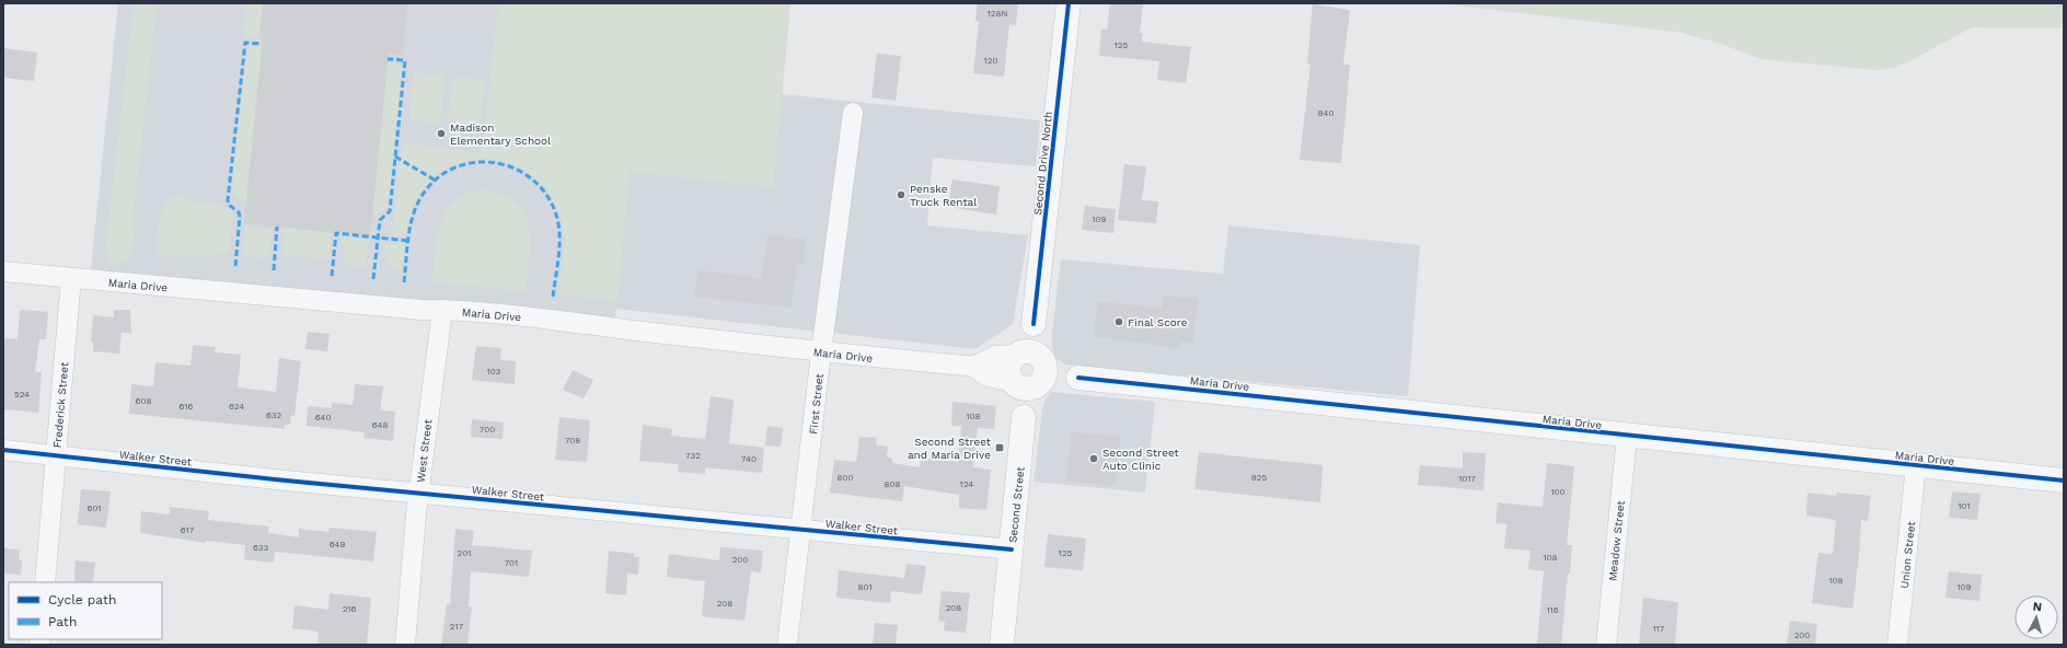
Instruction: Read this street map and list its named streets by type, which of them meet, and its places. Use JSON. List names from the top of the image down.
{
  "streets": {
    "street": [
      "Second Drive North",
      "Maria Drive",
      "First Street",
      "Frederick Street",
      "West Street",
      "Walker Street",
      "Second Street",
      "Meadow Street",
      "Union Street"
    ]
  },
  "crossings": [
    ["Second Drive North", "Maria Drive"],
    ["Second Drive North", "Second Street"],
    ["Maria Drive", "First Street"],
    ["Maria Drive", "Frederick Street"],
    ["Maria Drive", "West Street"],
    ["Maria Drive", "Second Street"],
    ["Maria Drive", "Meadow Street"],
    ["Maria Drive", "Union Street"],
    ["First Street", "Walker Street"],
    ["Frederick Street", "Walker Street"],
    ["West Street", "Walker Street"],
    ["Walker Street", "Second Street"]
  ],
  "places": {
    "other": [
      "Madison Elementary School",
      "Penske Truck Rental",
      "Final Score",
      "Second Street Auto Clinic"
    ],
    "transit": ["Second Street and Maria Drive"]
  },
  "house_numbers": [
    "128N",
    "125",
    "120",
    "940",
    "109",
    "103",
    "524",
    "608",
    "616",
    "624",
    "632",
    "108",
    "640",
    "648",
    "700",
    "708",
    "732",
    "740",
    "800",
    "925",
    "1017",
    "808",
    "124",
    "100",
    "101",
    "601",
    "617",
    "649",
    "633",
    "201",
    "125",
    "108",
    "200",
    "701",
    "108",
    "801",
    "109",
    "208",
    "208",
    "216",
    "116",
    "217",
    "117",
    "200"
  ],
  "legend": ["Cycle path", "Path"],
  "north": "top"
}
